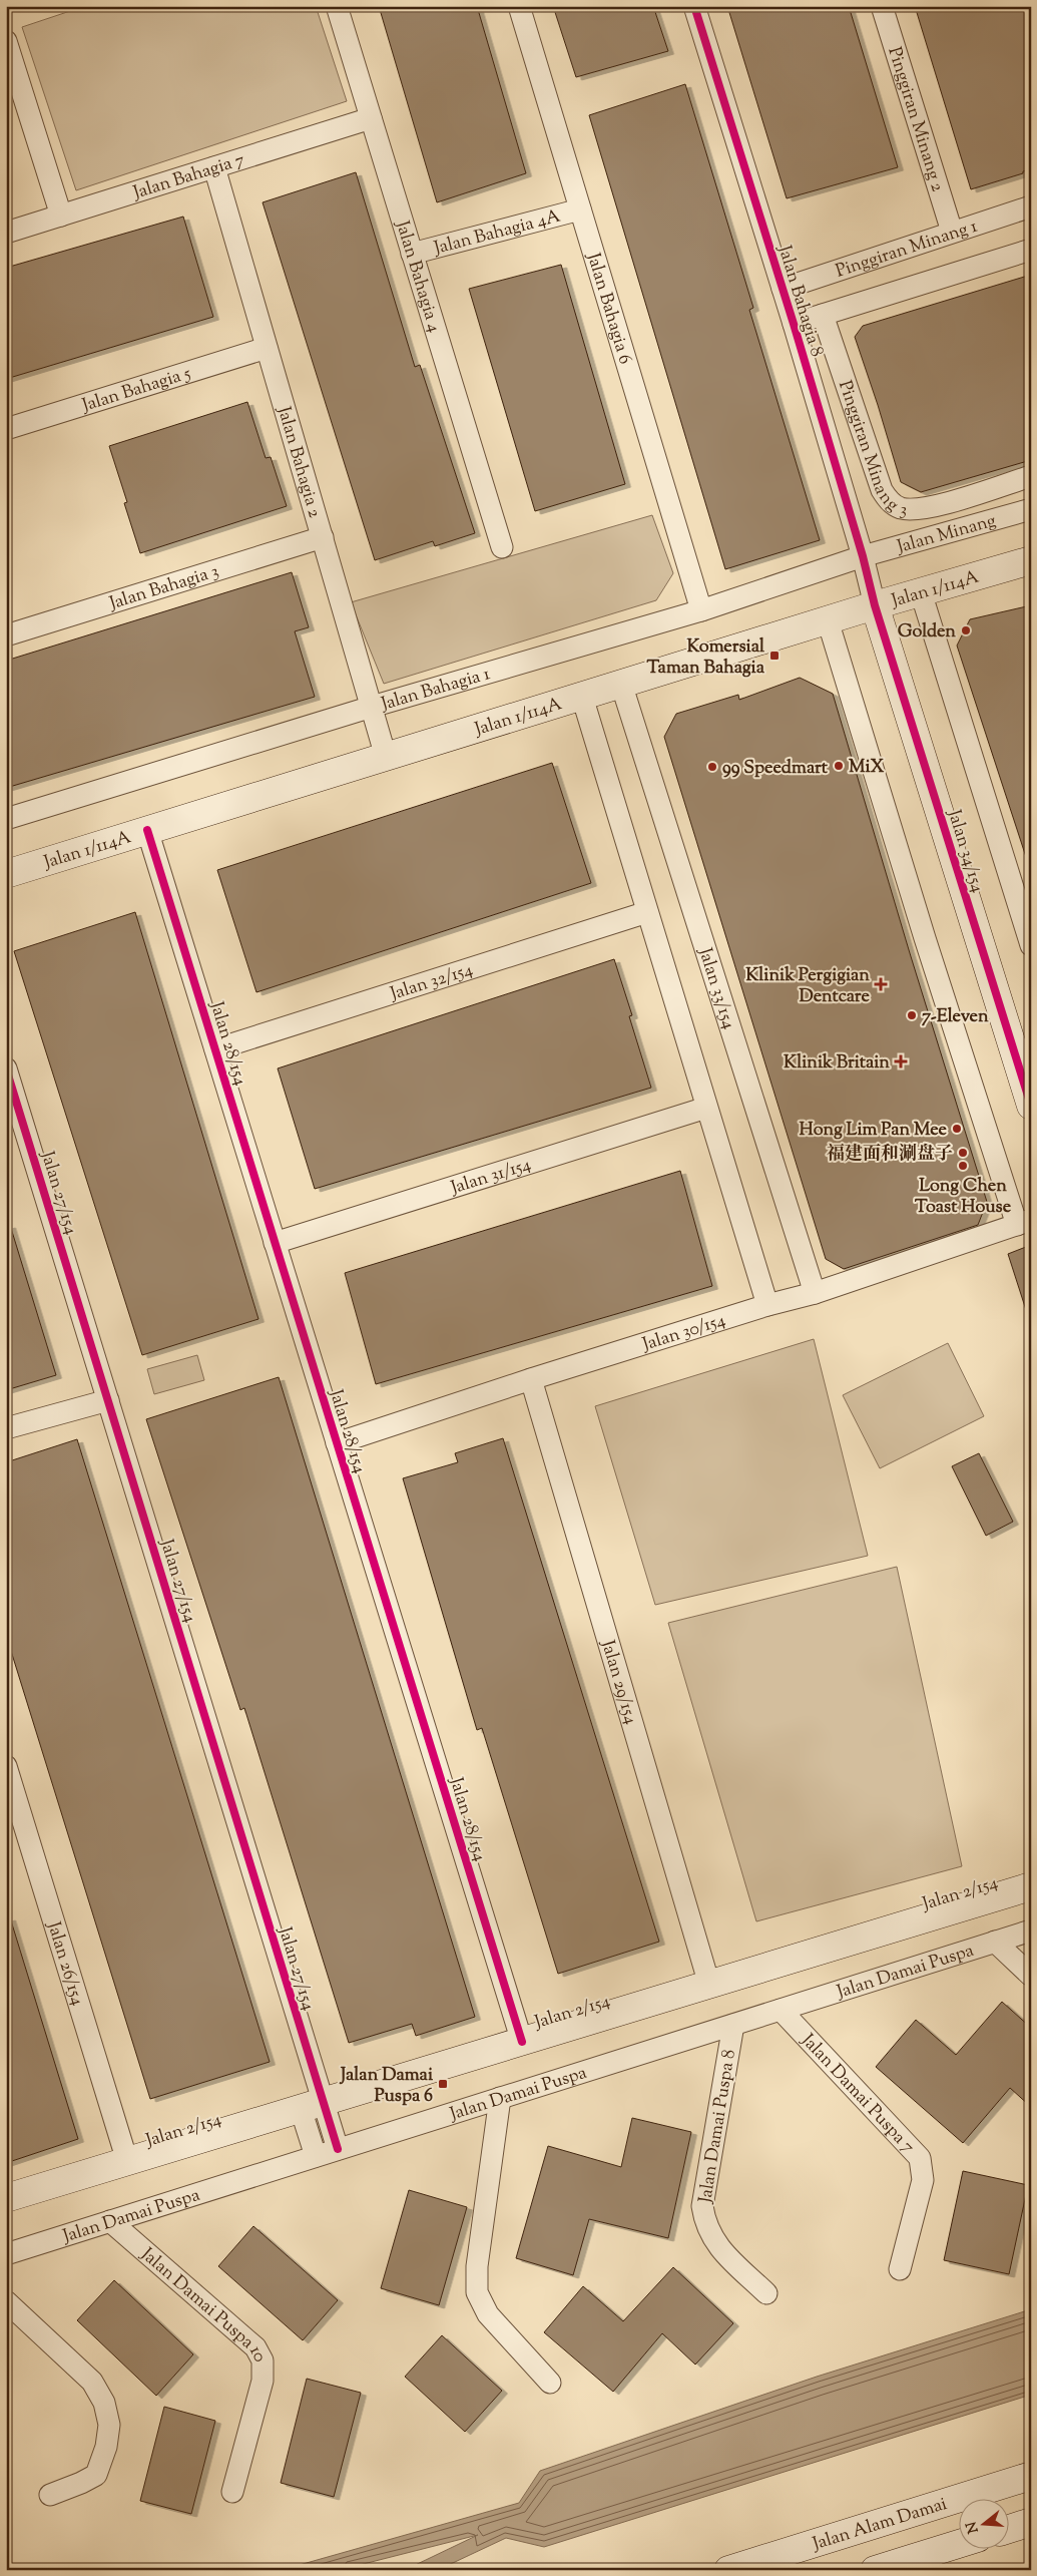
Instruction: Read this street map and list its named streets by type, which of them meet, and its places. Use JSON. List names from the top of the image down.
{
  "streets": {
    "street": [
      "Pinggiran Minang 2",
      "Jalan Bahagia 7",
      "Jalan Bahagia 4A",
      "Pinggiran Minang 1",
      "Jalan Bahagia 4",
      "Jalan Bahagia 8",
      "Jalan Bahagia 6",
      "Jalan Bahagia 5",
      "Pinggiran Minang 3",
      "Jalan Bahagia 2",
      "Jalan Minang",
      "Jalan Bahagia 3",
      "Jalan 1/114A",
      "Jalan Bahagia 1",
      "Jalan 34/154",
      "Jalan 32/154",
      "Jalan 33/154",
      "Jalan 28/154",
      "Jalan 31/154",
      "Jalan 27/154",
      "Jalan 30/154",
      "Jalan 29/154",
      "Jalan 2/154",
      "Jalan 26/154",
      "Jalan Damai Puspa",
      "Jalan Damai Puspa 7",
      "Jalan Damai Puspa 8",
      "Jalan Damai Puspa 10",
      "Jalan Alam Damai"
    ]
  },
  "crossings": [
    ["Pinggiran Minang 2", "Pinggiran Minang 1"],
    ["Jalan Bahagia 7", "Jalan Bahagia 4"],
    ["Jalan Bahagia 7", "Jalan Bahagia 2"],
    ["Jalan Bahagia 4A", "Jalan Bahagia 4"],
    ["Jalan Bahagia 4A", "Jalan Bahagia 6"],
    ["Pinggiran Minang 1", "Jalan Bahagia 8"],
    ["Jalan Bahagia 8", "Jalan Minang"],
    ["Jalan Bahagia 8", "Jalan 1/114A"],
    ["Jalan Bahagia 8", "Jalan Bahagia 1"],
    ["Jalan Bahagia 8", "Jalan 34/154"],
    ["Jalan Bahagia 6", "Jalan Bahagia 1"],
    ["Jalan Bahagia 5", "Jalan Bahagia 2"],
    ["Jalan Bahagia 2", "Jalan Bahagia 3"],
    ["Jalan Bahagia 2", "Jalan 1/114A"],
    ["Jalan Bahagia 2", "Jalan Bahagia 1"],
    ["Jalan Minang", "Jalan Bahagia 1"],
    ["Jalan 1/114A", "Jalan 34/154"],
    ["Jalan 1/114A", "Jalan 33/154"],
    ["Jalan 1/114A", "Jalan 28/154"],
    ["Jalan 32/154", "Jalan 28/154"],
    ["Jalan 33/154", "Jalan 30/154"],
    ["Jalan 28/154", "Jalan 31/154"],
    ["Jalan 28/154", "Jalan 30/154"],
    ["Jalan 28/154", "Jalan 2/154"],
    ["Jalan 27/154", "Jalan 2/154"],
    ["Jalan 30/154", "Jalan 29/154"],
    ["Jalan 29/154", "Jalan 2/154"],
    ["Jalan 2/154", "Jalan 26/154"],
    ["Jalan Damai Puspa", "Jalan Damai Puspa 7"],
    ["Jalan Damai Puspa", "Jalan Damai Puspa 8"],
    ["Jalan Damai Puspa", "Jalan Damai Puspa 10"]
  ],
  "places": {
    "other": [
      "Golden",
      "MiX",
      "99 Speedmart",
      "7-Eleven",
      "Hong Lim Pan Mee",
      "福建面和涮盘子",
      "Long Chen Toast House"
    ],
    "transit": ["Komersial Taman Bahagia", "Jalan Damai Puspa 6"],
    "health": ["Klinik Pergigian Dentcare", "Klinik Britain"]
  },
  "north": "left"
}
